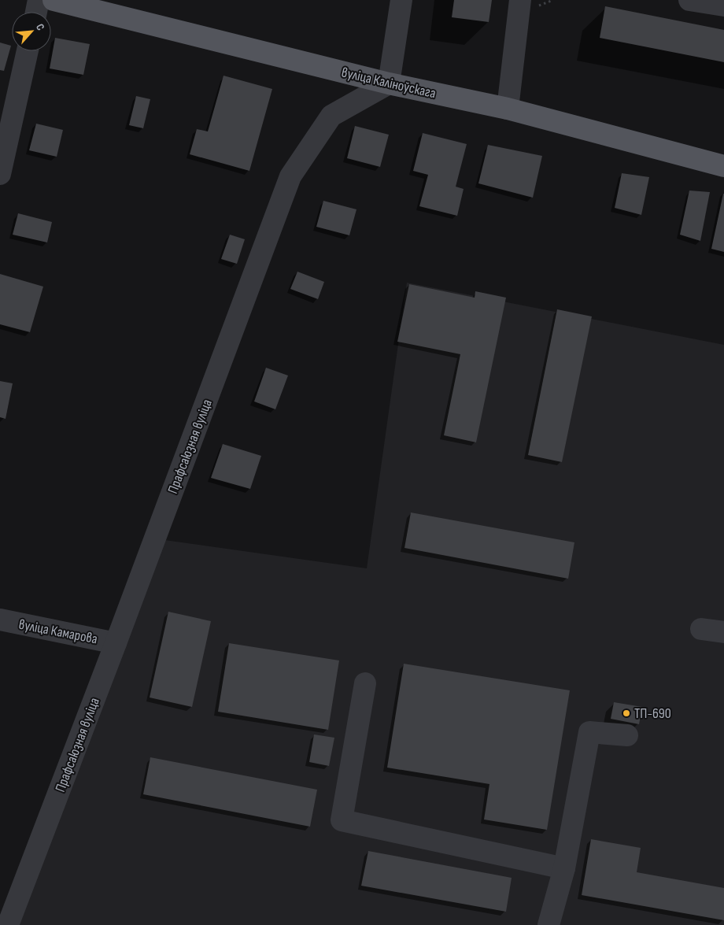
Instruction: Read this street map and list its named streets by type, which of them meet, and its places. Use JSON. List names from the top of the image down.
{
  "streets": {
    "main road": ["вуліца Каліноўскага"],
    "street": ["Прафсаюзная вуліца", "вуліца Камарова"]
  },
  "crossings": [
    ["вуліца Каліноўскага", "Прафсаюзная вуліца"],
    ["Прафсаюзная вуліца", "вуліца Камарова"]
  ],
  "places": ["ТП-690"],
  "north": "top right"
}
